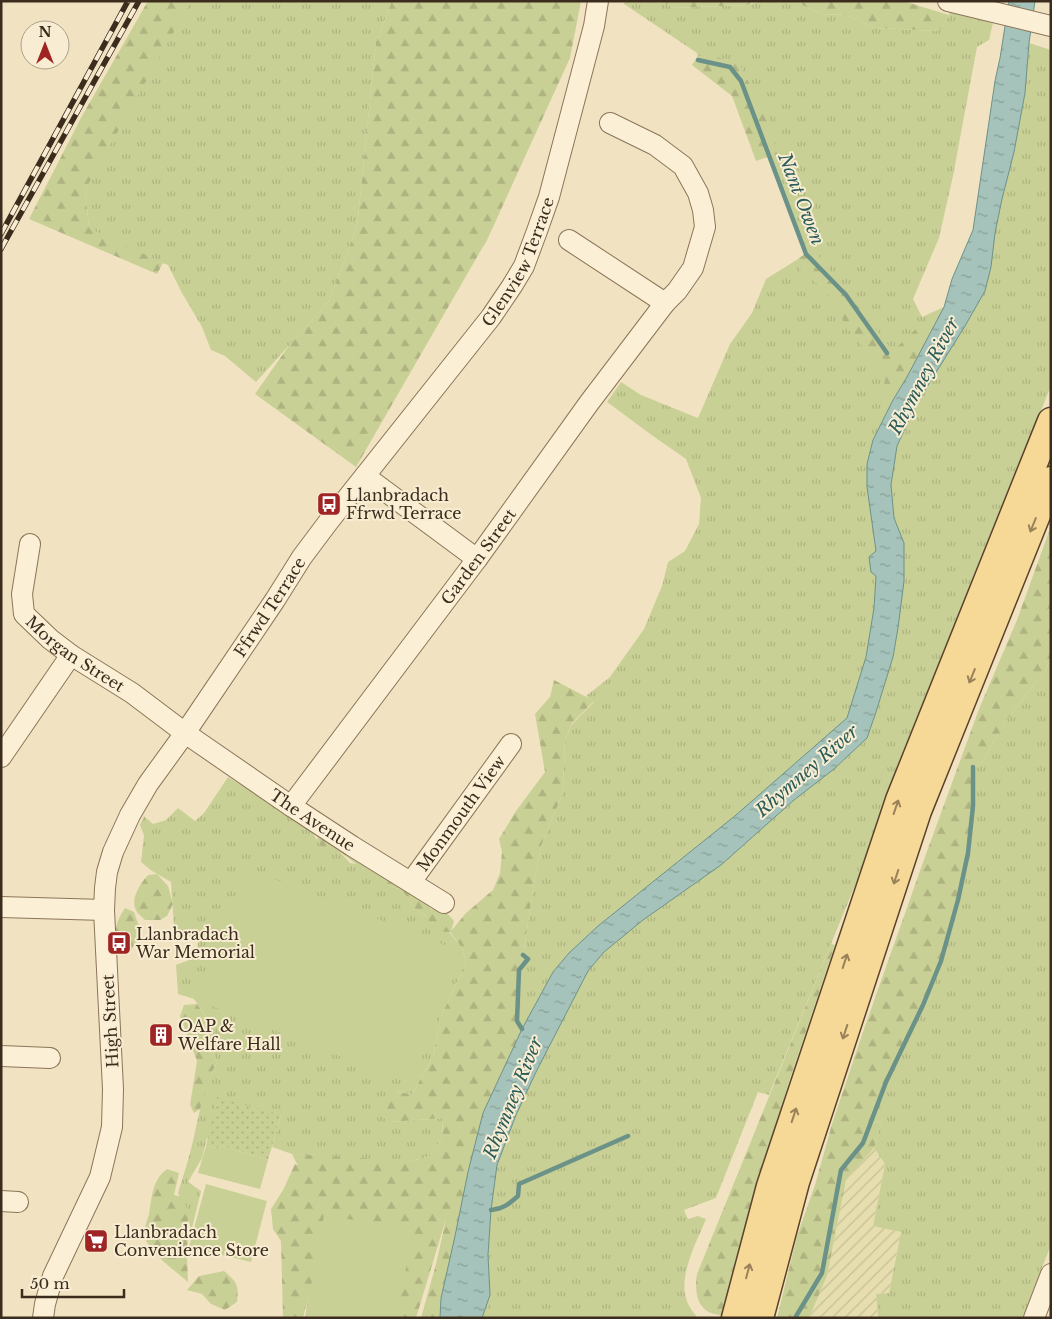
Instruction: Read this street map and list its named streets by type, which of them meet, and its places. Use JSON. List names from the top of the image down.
{
  "streets": {
    "street": [
      "Glenview Terrace",
      "Garden Street",
      "Ffrwd Terrace",
      "Morgan Street",
      "Monmouth View",
      "The Avenue",
      "High Street"
    ]
  },
  "crossings": [
    ["Glenview Terrace", "Ffrwd Terrace"],
    ["Garden Street", "The Avenue"],
    ["Ffrwd Terrace", "Morgan Street"],
    ["Ffrwd Terrace", "The Avenue"],
    ["Ffrwd Terrace", "High Street"],
    ["Morgan Street", "The Avenue"],
    ["Morgan Street", "High Street"],
    ["Monmouth View", "The Avenue"],
    ["The Avenue", "High Street"]
  ],
  "water": ["Nant Owen", "Rhymney River"],
  "places": {
    "bus stop": ["Llanbradach Ffrwd Terrace", "Llanbradach War Memorial"],
    "building": ["OAP & Welfare Hall"],
    "supermarket": ["Llanbradach Convenience Store"]
  },
  "scale_bar": "50 m",
  "north": "top"
}
